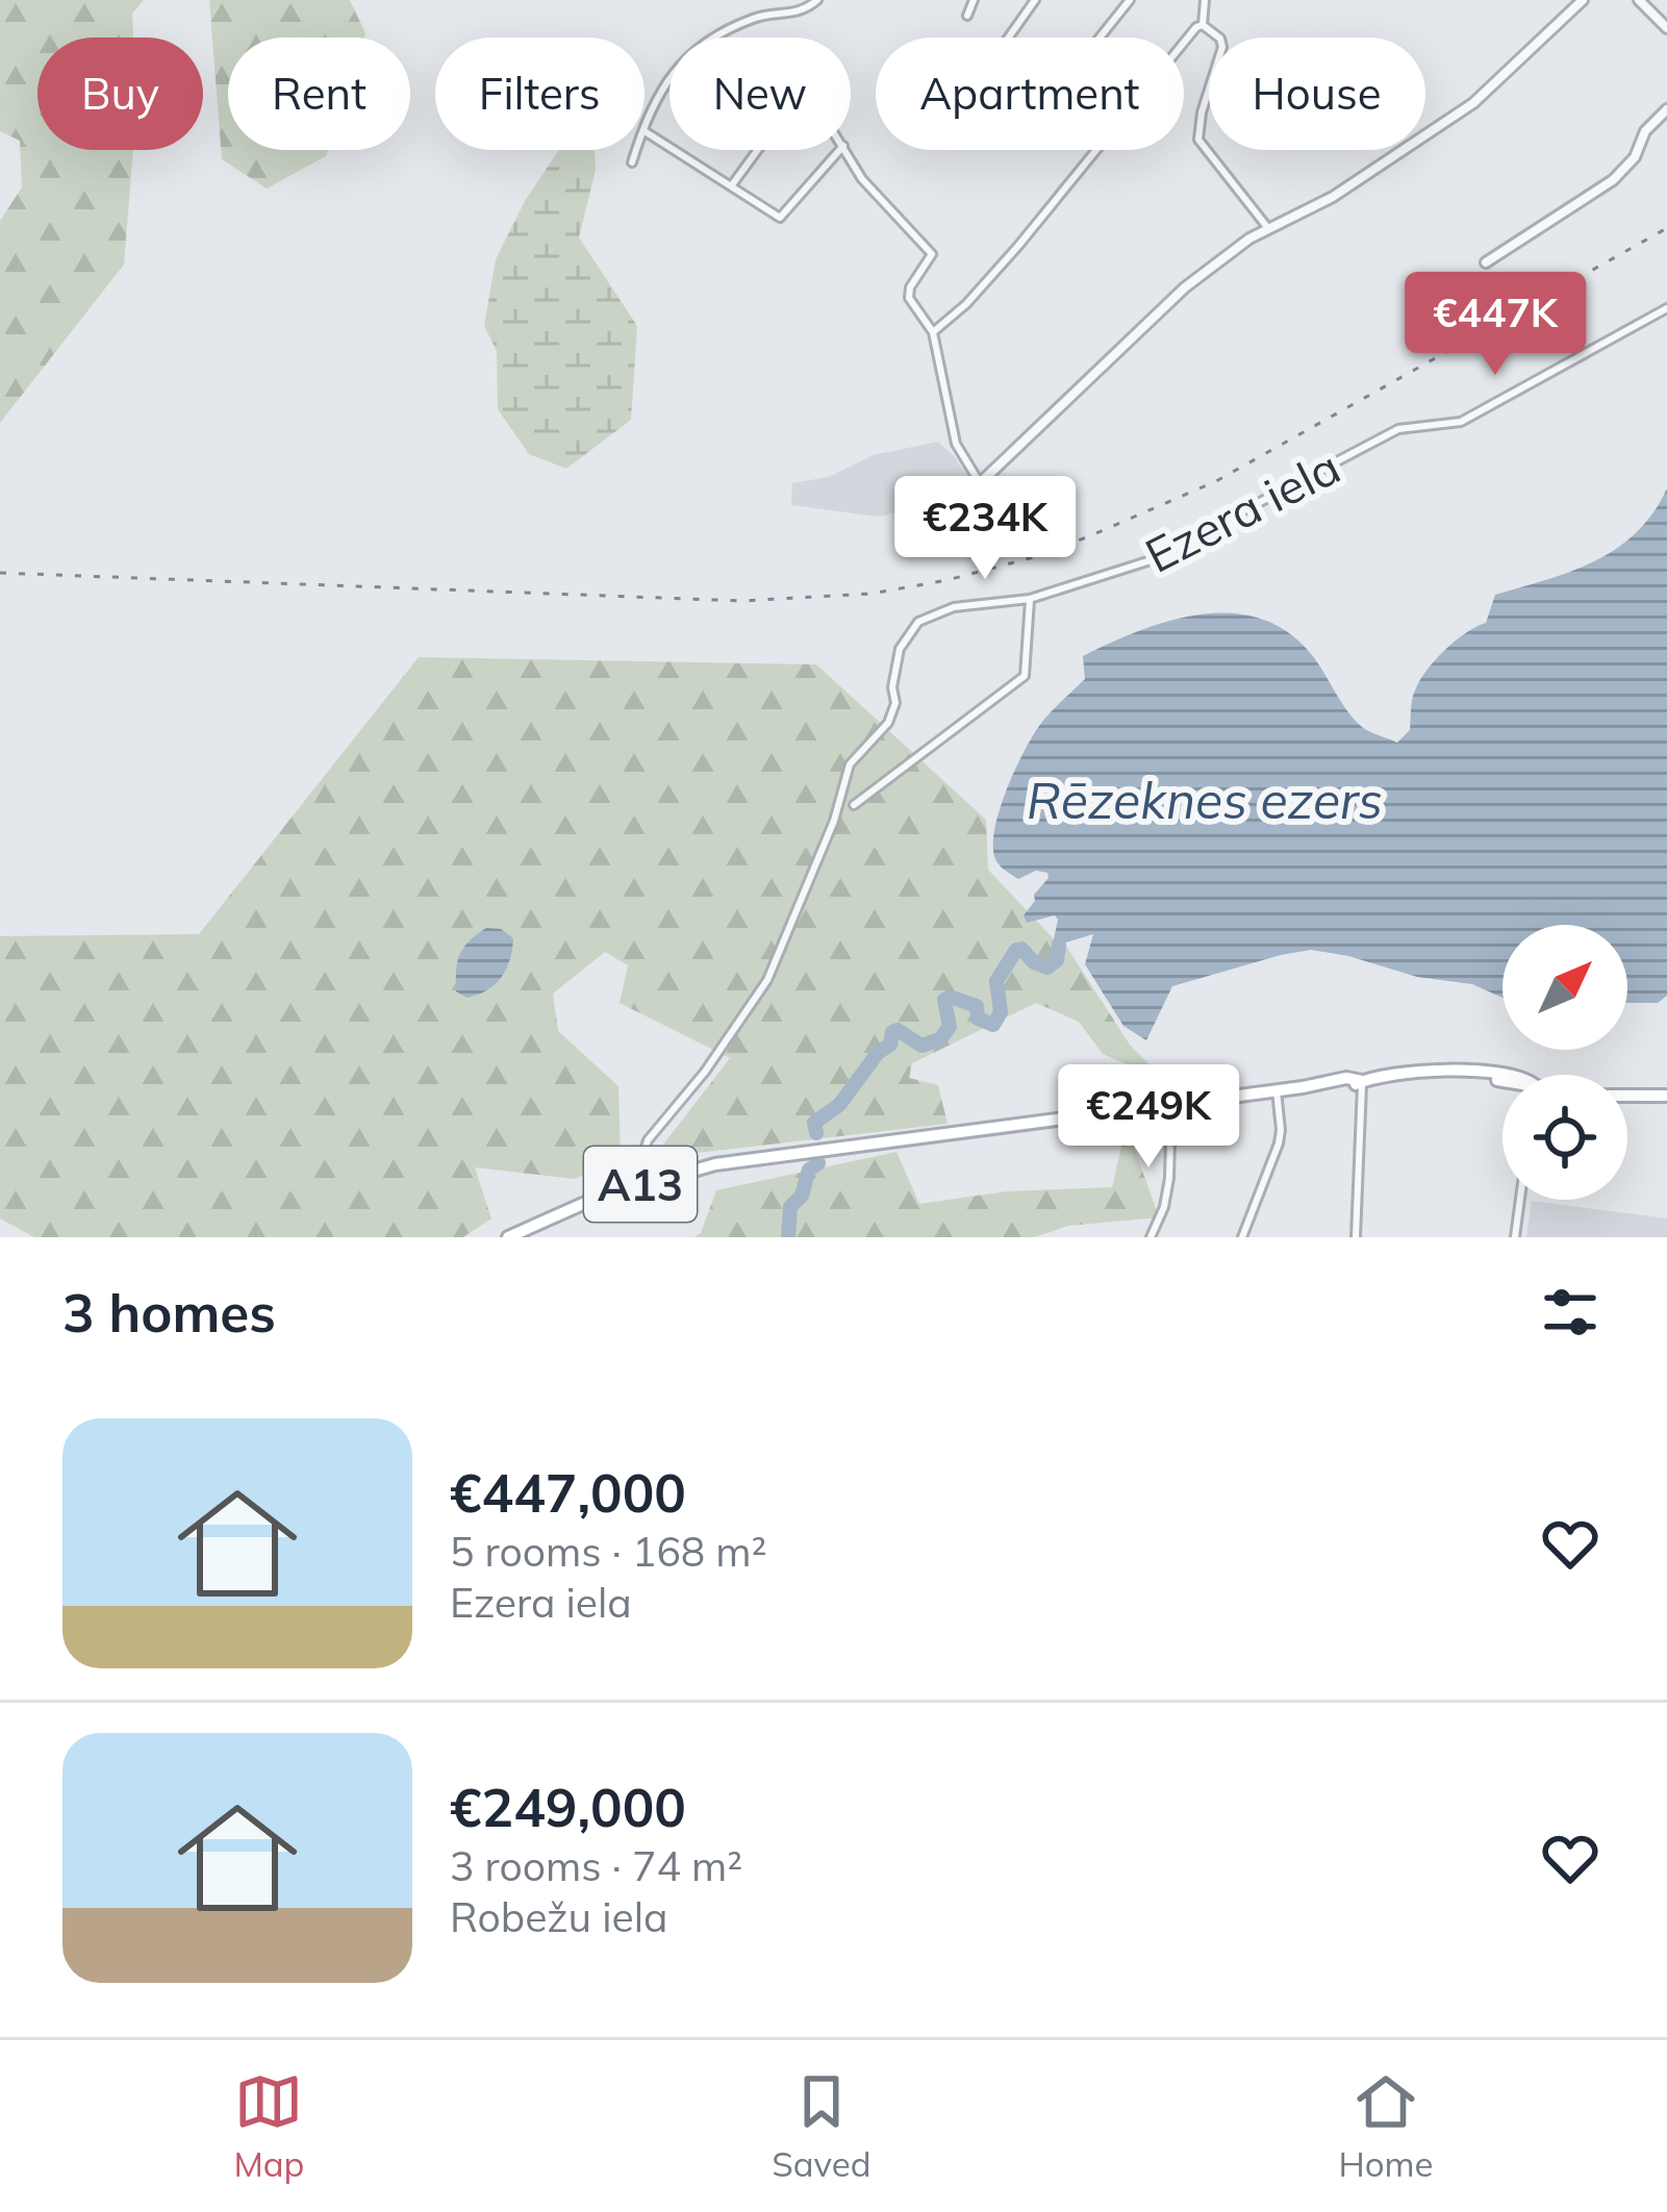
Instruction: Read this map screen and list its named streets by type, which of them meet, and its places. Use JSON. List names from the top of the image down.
{
  "streets": {
    "main road": ["A13"],
    "street": ["Ezera iela"]
  },
  "crossings": [
    ["Ezera iela", "A13"]
  ],
  "water": ["Rēzeknes ezers"],
  "north": "top right",
  "page": {
    "chip": [
      "Buy",
      "Rent",
      "Filters",
      "New",
      "Apartment",
      "House"
    ],
    "price": ["€447K", "€234K", "€249K"],
    "heading": "3 homes",
    "list": [
      {
        "name": "€447,000",
        "note": "5 rooms · 168 m² · Ezera iela"
      },
      {
        "name": "€249,000",
        "note": "3 rooms · 74 m² · Robežu iela"
      }
    ],
    "tabs": ["Map", "Saved", "Home"]
  }
}
